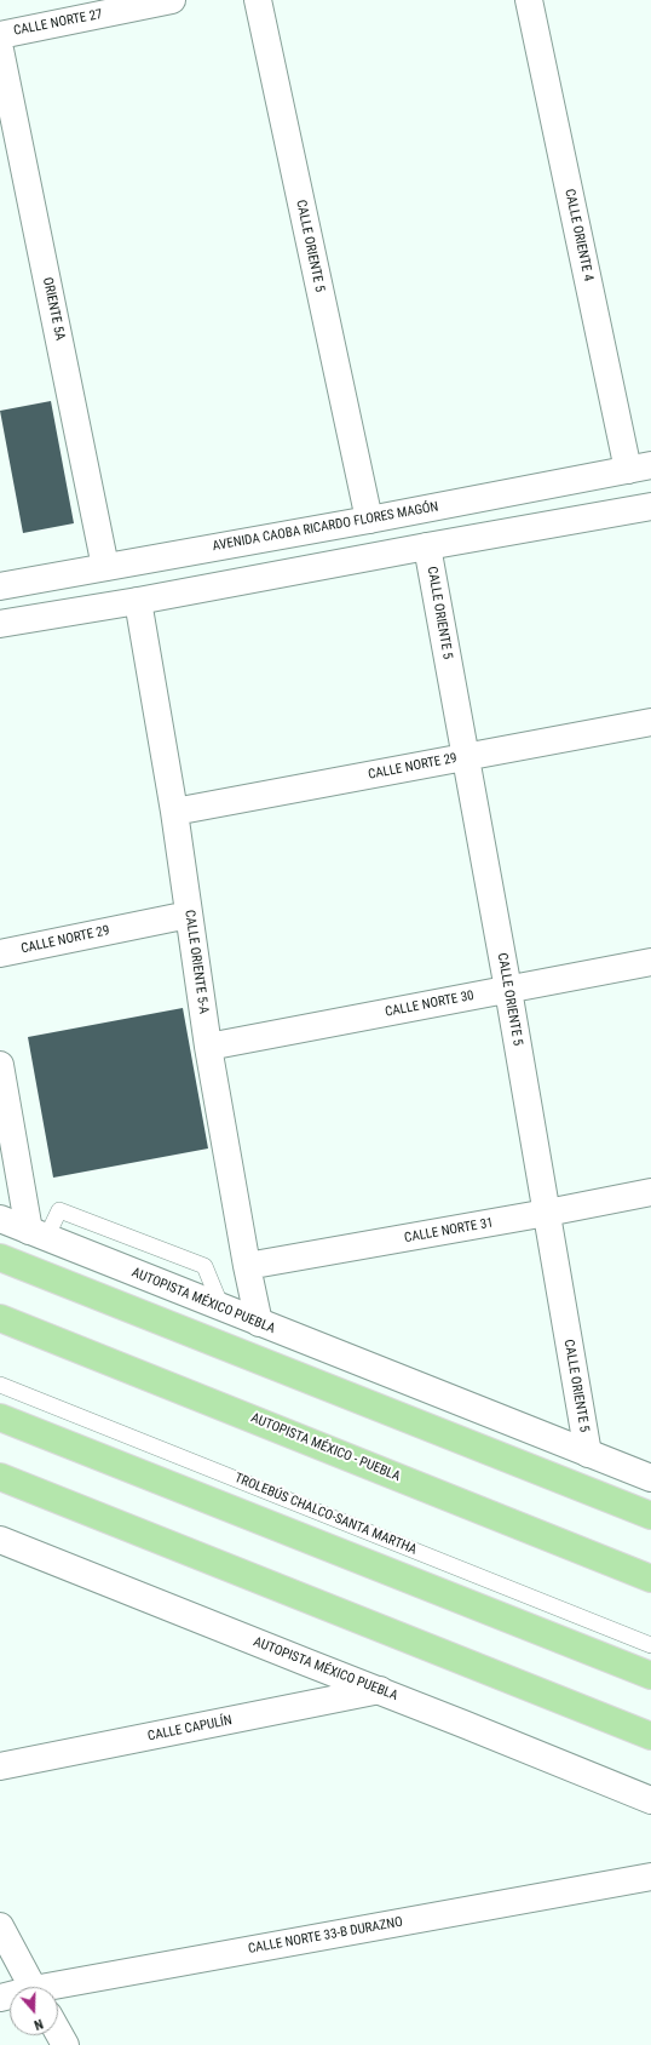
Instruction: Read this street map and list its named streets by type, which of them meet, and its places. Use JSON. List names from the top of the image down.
{
  "streets": {
    "highway": ["AUTOPISTA MÉXICO - PUEBLA"],
    "street": [
      "CALLE NORTE 27",
      "CALLE ORIENTE 4",
      "CALLE ORIENTE 5",
      "ORIENTE 5A",
      "AVENIDA CAOBA RICARDO FLORES MAGÓN",
      "CALLE NORTE 29",
      "CALLE ORIENTE 5-A",
      "CALLE NORTE 30",
      "CALLE NORTE 31",
      "AUTOPISTA MÉXICO PUEBLA",
      "CALLE CAPULÍN",
      "CALLE NORTE 33-B DURAZNO"
    ],
    "lane": ["TROLEBÚS CHALCO-SANTA MARTHA"]
  },
  "crossings": [
    ["CALLE ORIENTE 4", "AVENIDA CAOBA RICARDO FLORES MAGÓN"],
    ["CALLE ORIENTE 5", "AVENIDA CAOBA RICARDO FLORES MAGÓN"],
    ["CALLE ORIENTE 5", "CALLE NORTE 29"],
    ["CALLE ORIENTE 5", "CALLE NORTE 30"],
    ["CALLE ORIENTE 5", "CALLE NORTE 31"],
    ["CALLE ORIENTE 5", "AUTOPISTA MÉXICO PUEBLA"],
    ["ORIENTE 5A", "AVENIDA CAOBA RICARDO FLORES MAGÓN"],
    ["CALLE NORTE 29", "CALLE ORIENTE 5-A"],
    ["CALLE ORIENTE 5-A", "CALLE NORTE 30"],
    ["CALLE ORIENTE 5-A", "CALLE NORTE 31"],
    ["CALLE ORIENTE 5-A", "AUTOPISTA MÉXICO PUEBLA"],
    ["AUTOPISTA MÉXICO PUEBLA", "CALLE CAPULÍN"]
  ],
  "north": "bottom"
}
